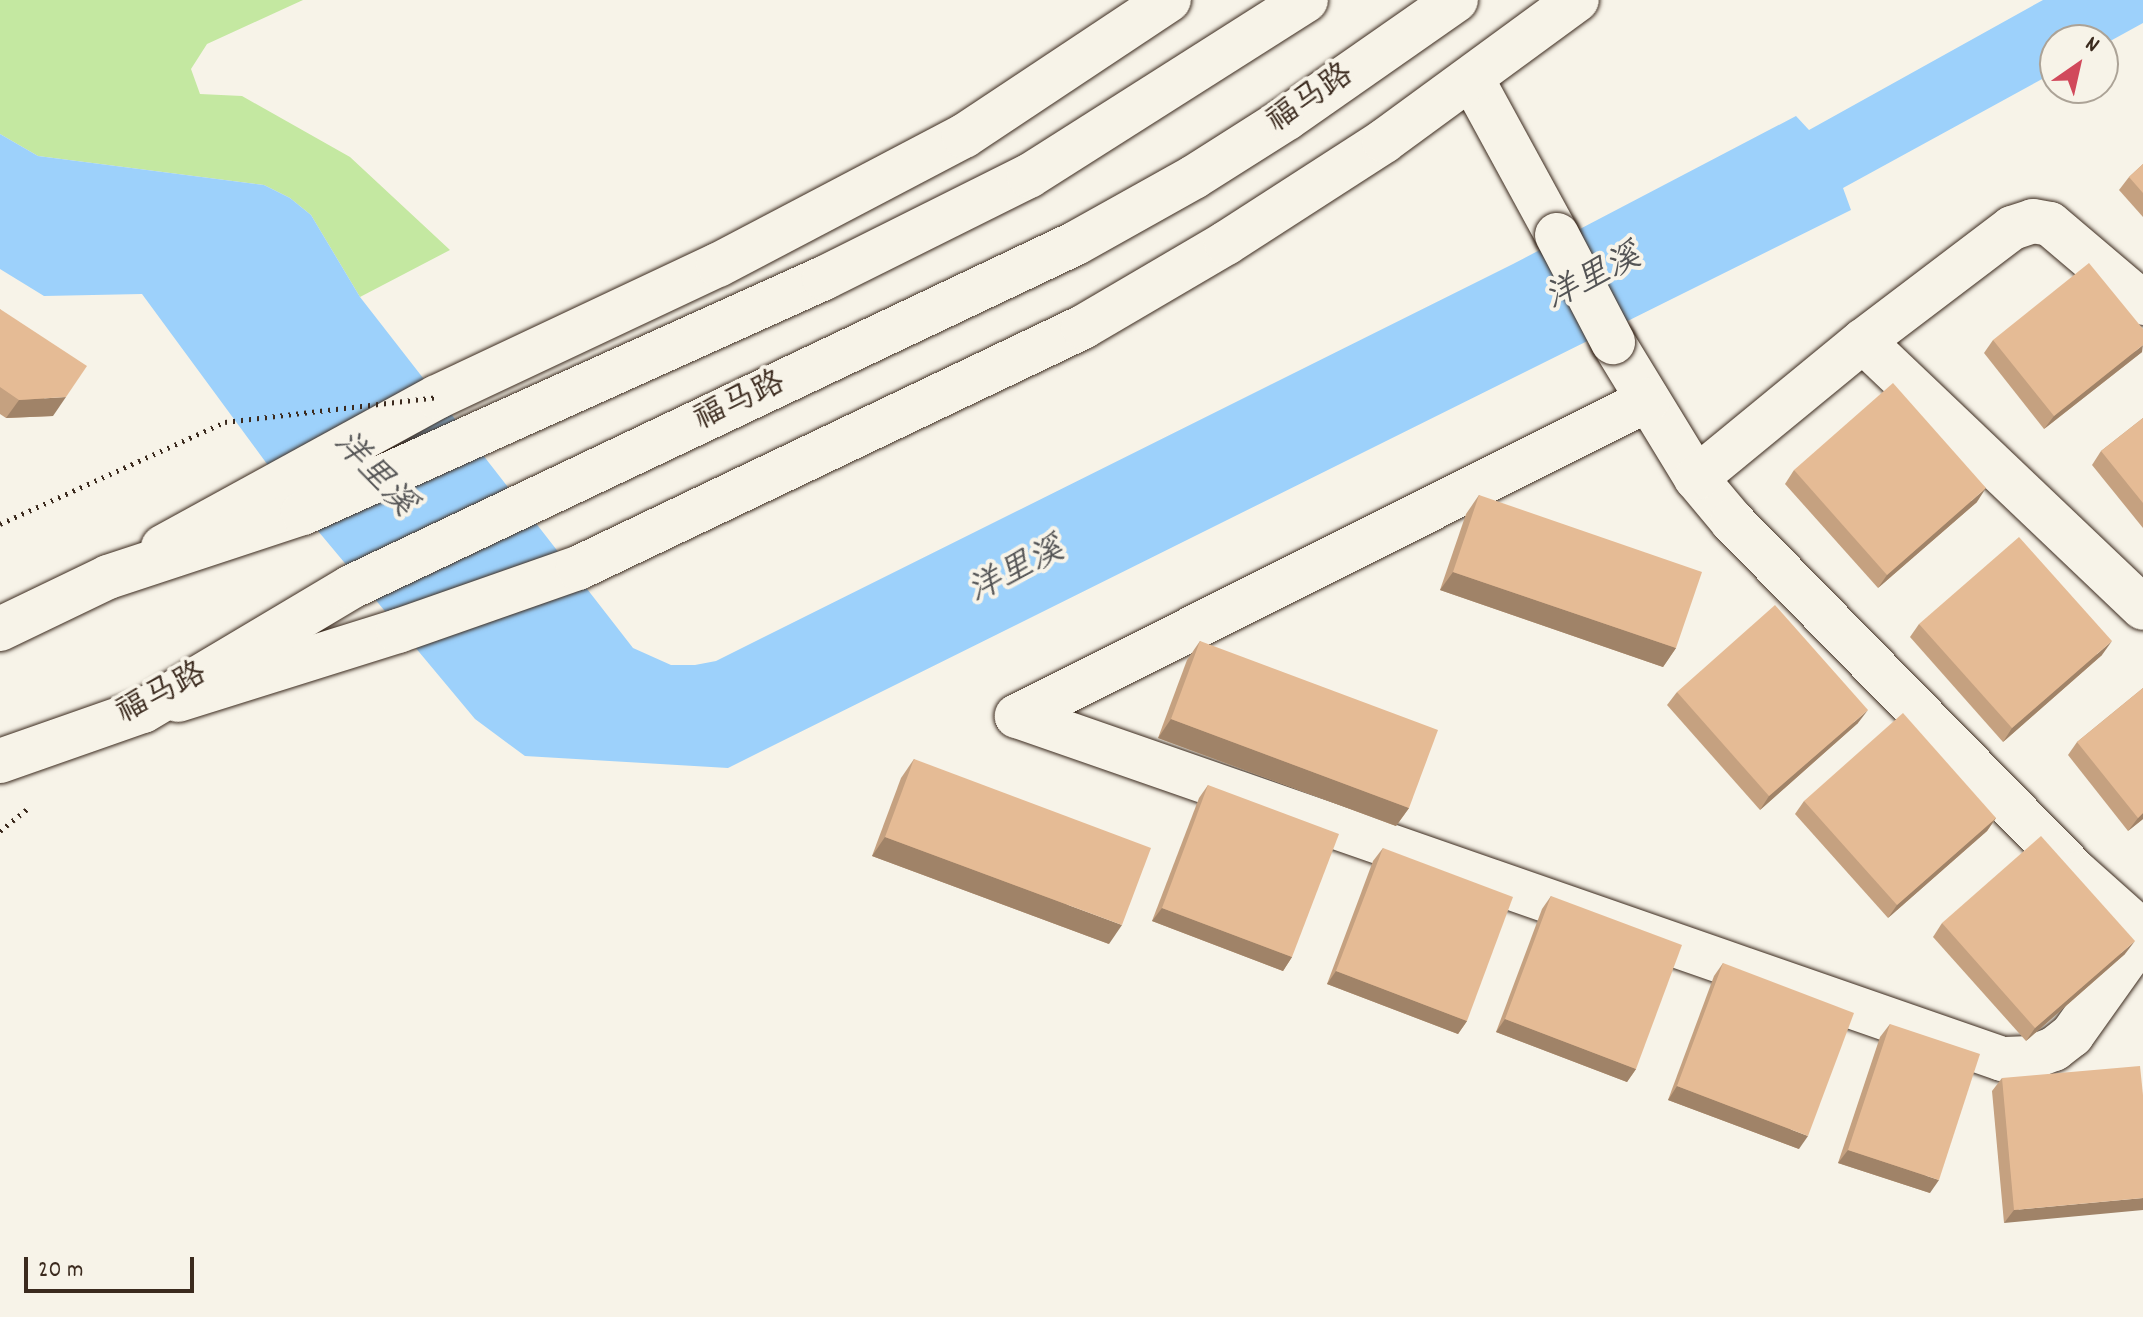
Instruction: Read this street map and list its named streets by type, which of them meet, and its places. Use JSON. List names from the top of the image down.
{
  "streets": {
    "main road": ["福马路"]
  },
  "water": ["洋里溪"],
  "scale_bar": "20 m",
  "north": "top right"
}
